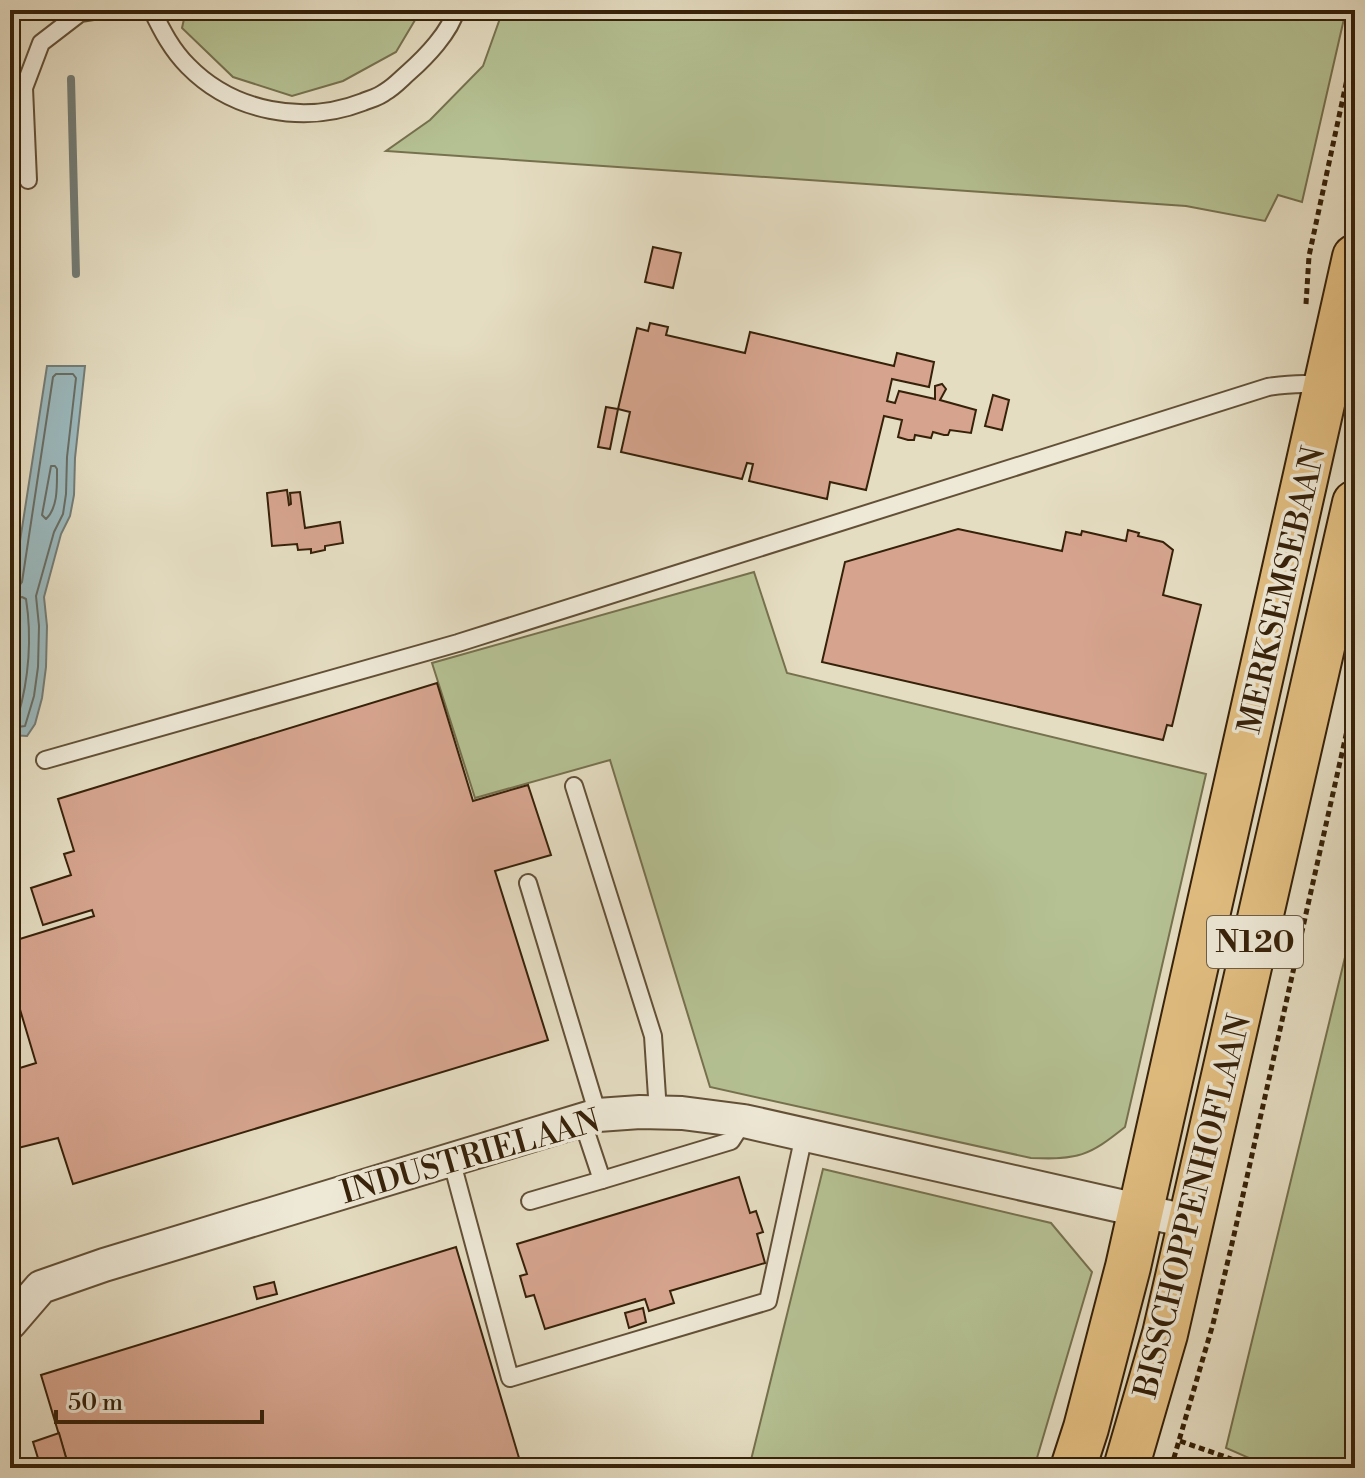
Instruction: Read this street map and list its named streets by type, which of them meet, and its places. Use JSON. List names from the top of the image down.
{
  "streets": {
    "main road": ["MERKSEMSEBAAN", "N120", "BISSCHOPPENHOFLAAN"],
    "street": ["INDUSTRIELAAN"]
  },
  "crossings": [
    ["MERKSEMSEBAAN", "BISSCHOPPENHOFLAAN"],
    ["INDUSTRIELAAN", "BISSCHOPPENHOFLAAN"]
  ],
  "scale_bar": "50 m"
}
